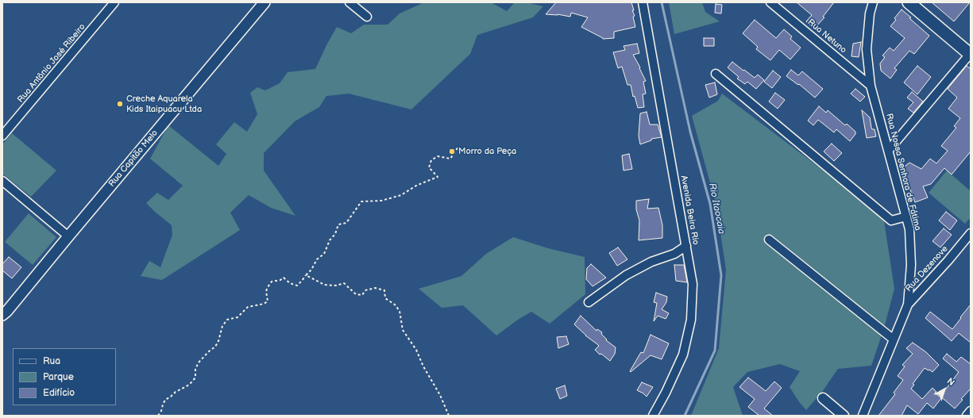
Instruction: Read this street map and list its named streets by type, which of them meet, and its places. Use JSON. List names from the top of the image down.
{
  "streets": {
    "main road": ["Rua Capitão Melo"],
    "street": [
      "Rua Netuno",
      "Rua Antônio José Ribeiro",
      "Rua Nossa Senhora de Fátima",
      "Avenida Beira Rio",
      "Rua Dezenove"
    ]
  },
  "crossings": [
    ["Rua Netuno", "Rua Nossa Senhora de Fátima"],
    ["Rua Nossa Senhora de Fátima", "Rua Dezenove"]
  ],
  "water": ["Rio Itaocaia"],
  "places": ["Creche Aquarela Kids Itaipuacu Ltda", "Morro da Peça"],
  "legend": ["Rua", "Parque", "Edifício"],
  "north": "top right"
}
